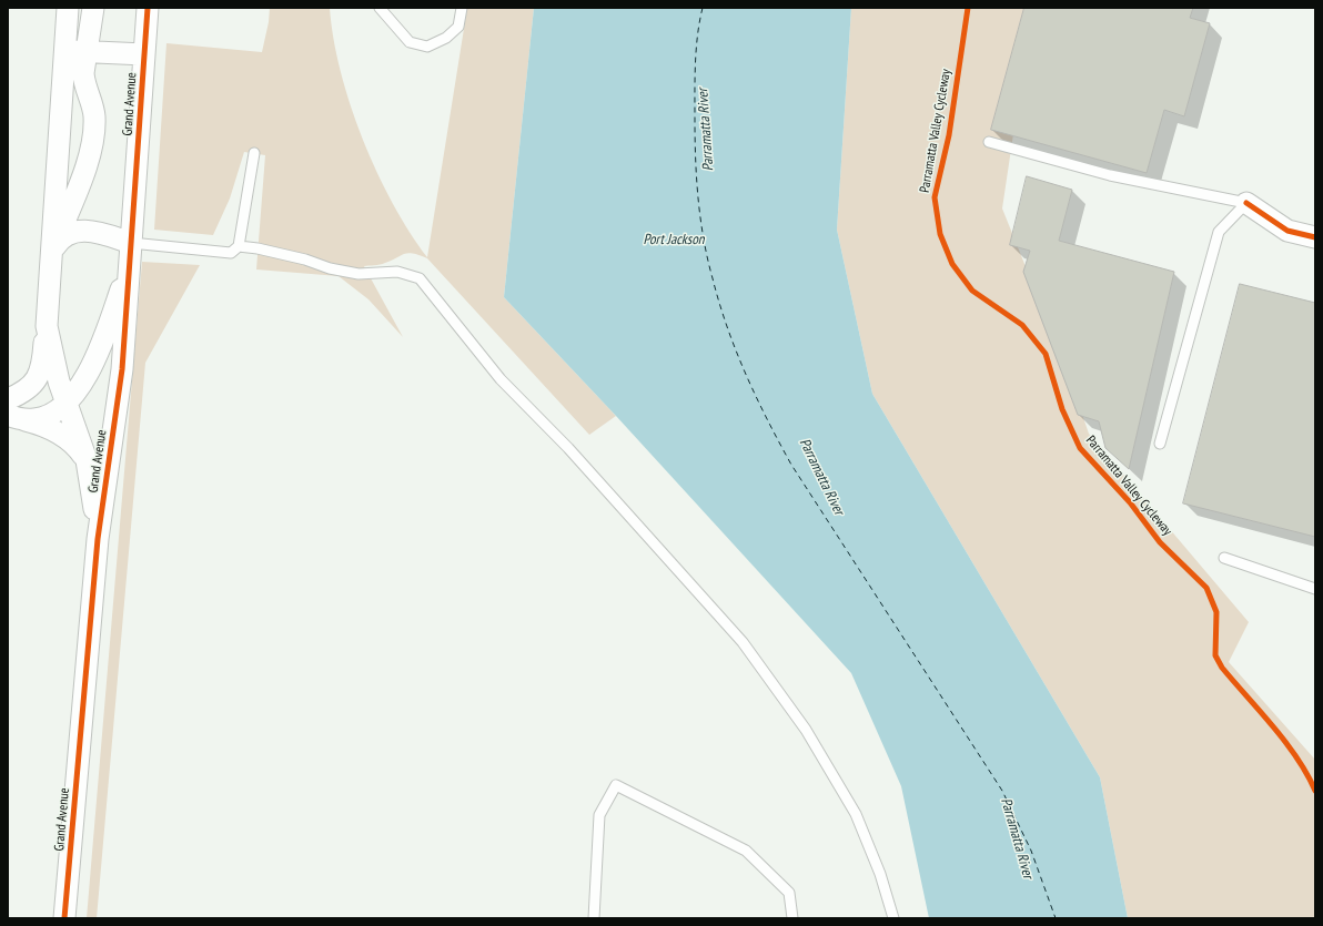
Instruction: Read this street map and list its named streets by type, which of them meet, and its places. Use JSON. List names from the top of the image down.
{
  "streets": {
    "street": ["Grand Avenue"],
    "cycle path": ["Parramatta Valley Cycleway"]
  },
  "water": ["Parramatta River", "Port Jackson"]
}
